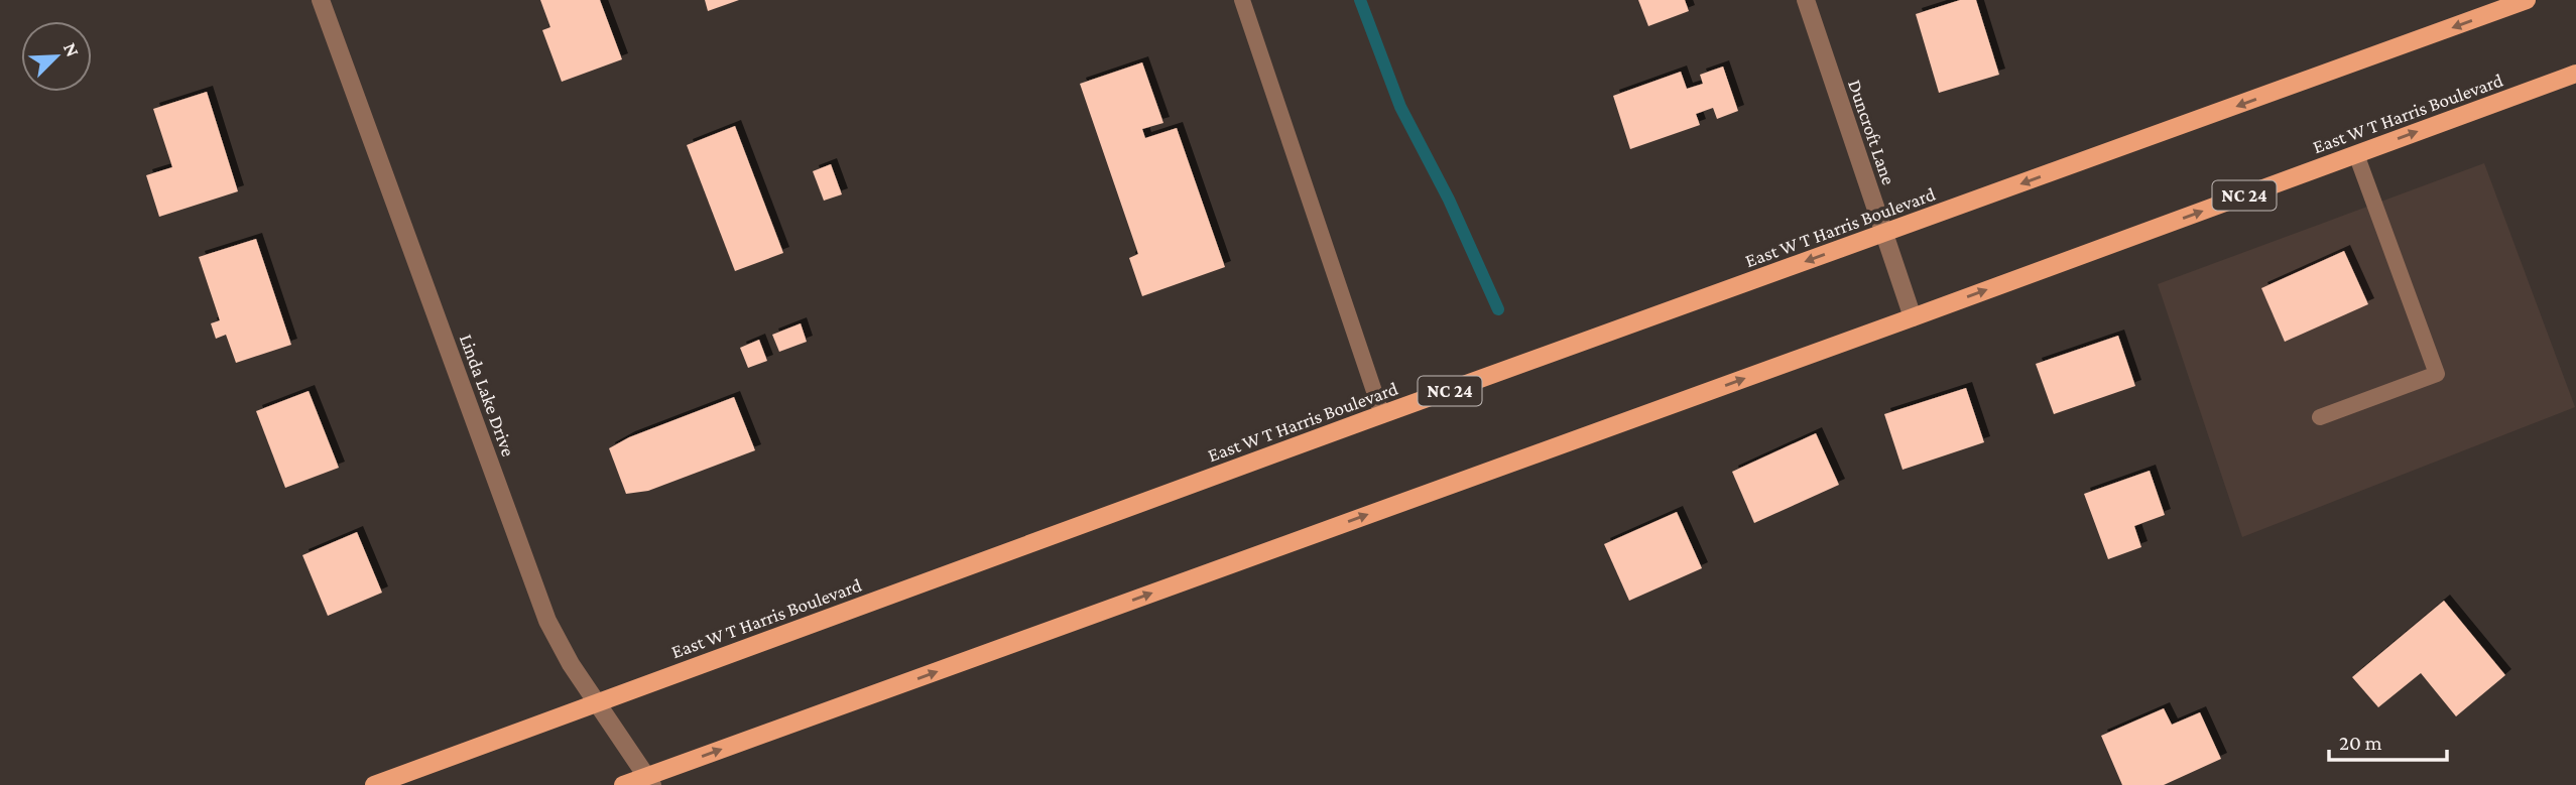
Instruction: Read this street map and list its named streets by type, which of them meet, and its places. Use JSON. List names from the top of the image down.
{
  "streets": {
    "main road": ["East W T Harris Boulevard", "NC 24"],
    "street": ["Duncroft Lane", "Linda Lake Drive"]
  },
  "crossings": [
    ["East W T Harris Boulevard", "Duncroft Lane"],
    ["East W T Harris Boulevard", "Linda Lake Drive"]
  ],
  "scale_bar": "20 m",
  "north": "top right"
}
